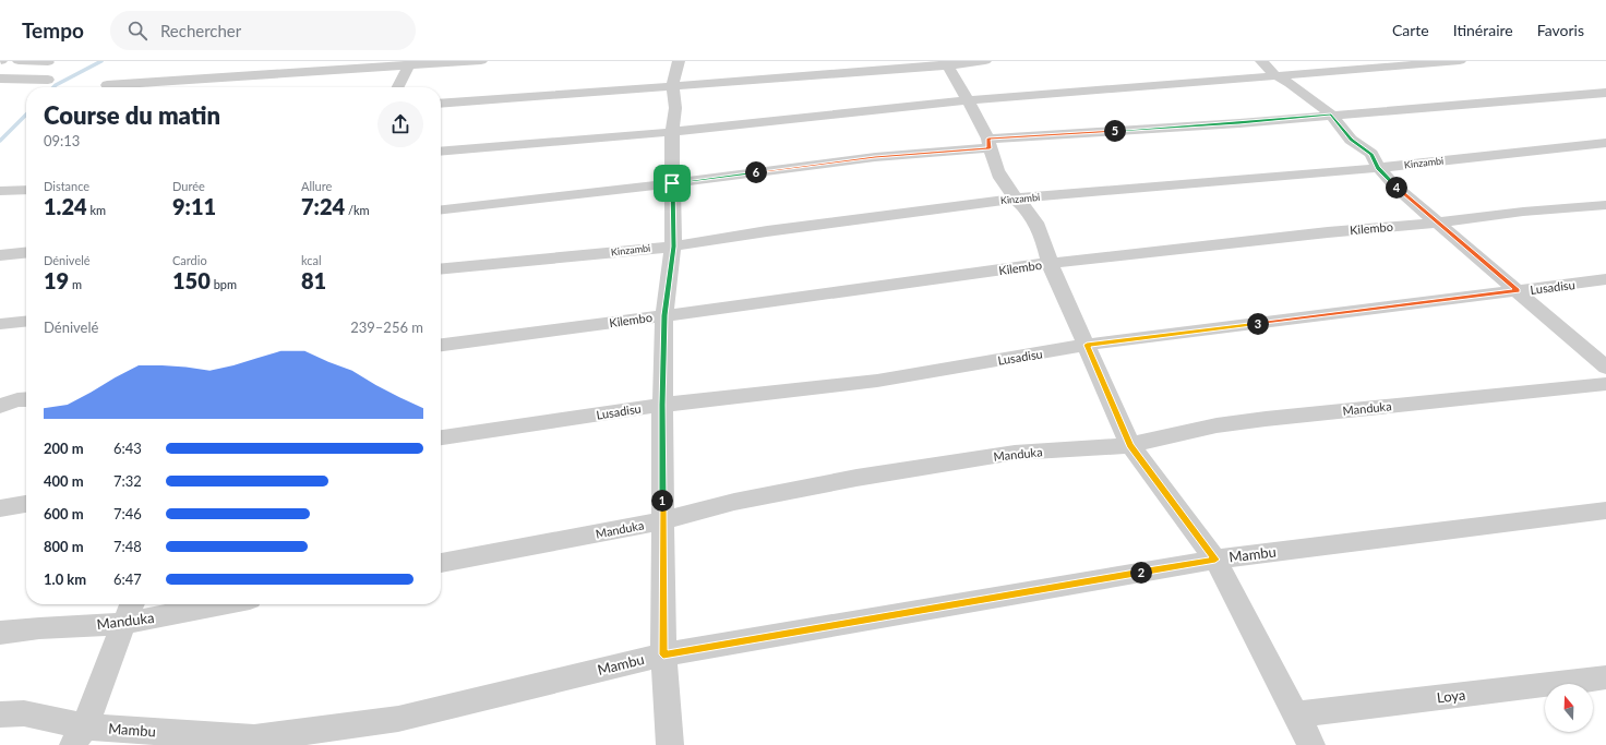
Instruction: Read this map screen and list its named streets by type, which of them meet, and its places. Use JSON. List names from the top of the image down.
{
  "streets": {
    "street": [
      "Kinzambi",
      "Kilembo",
      "Lusadisu",
      "Manduka",
      "Mambu",
      "Loya"
    ]
  },
  "north": "top",
  "page": {
    "header": "Tempo",
    "search": "Rechercher",
    "nav": ["Carte", "Itinéraire", "Favoris"],
    "heading": ["Course du matin", "09:13"],
    "pins": [
      "5",
      "6",
      "4",
      "3",
      "1",
      "2"
    ],
    "stats": [
      ["Distance", "1.24 km"],
      ["Durée", "9:11"],
      ["Allure", "7:24 /km"],
      ["Dénivelé", "19 m"],
      ["Cardio", "150 bpm"],
      ["kcal", "81"]
    ],
    "chart": ["Dénivelé", "239–256 m"],
    "list": [
      {
        "name": "200 m",
        "note": "6:43"
      },
      {
        "name": "400 m",
        "note": "7:32"
      },
      {
        "name": "600 m",
        "note": "7:46"
      },
      {
        "name": "800 m",
        "note": "7:48"
      },
      {
        "name": "1.0 km",
        "note": "6:47"
      }
    ]
  }
}
